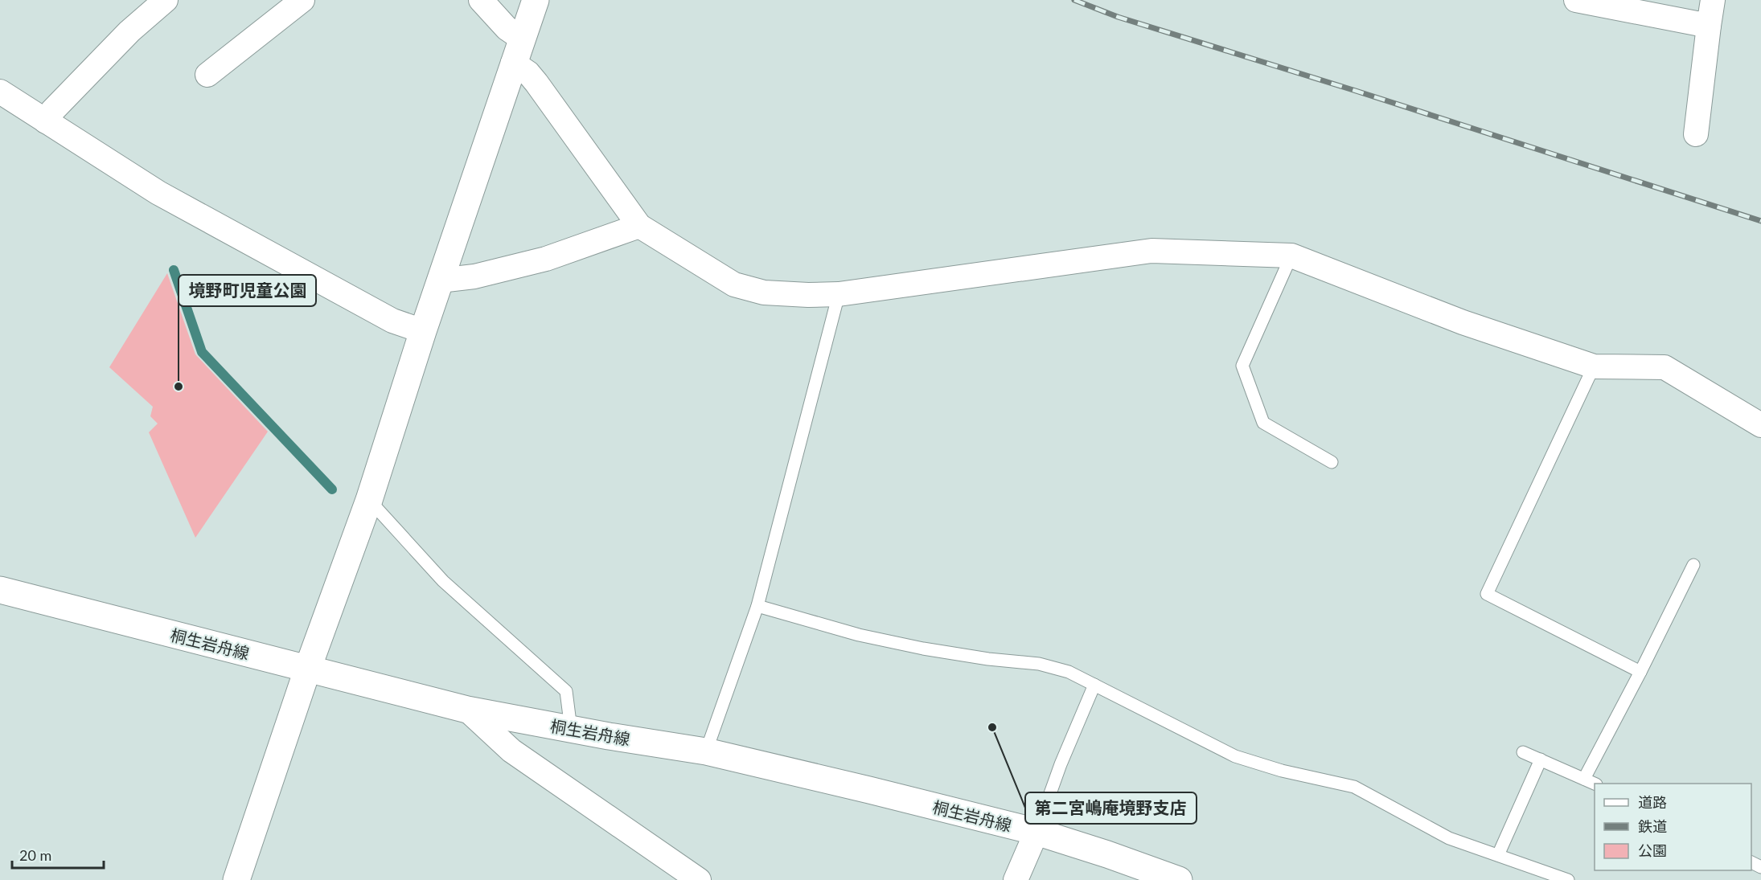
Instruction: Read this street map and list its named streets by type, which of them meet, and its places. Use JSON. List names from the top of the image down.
{
  "streets": {
    "main road": ["桐生岩舟線"]
  },
  "places": ["境野町児童公園", "第二宮嶋庵境野支店"],
  "legend": ["道路", "鉄道", "公園"],
  "scale_bar": "20 m"
}
